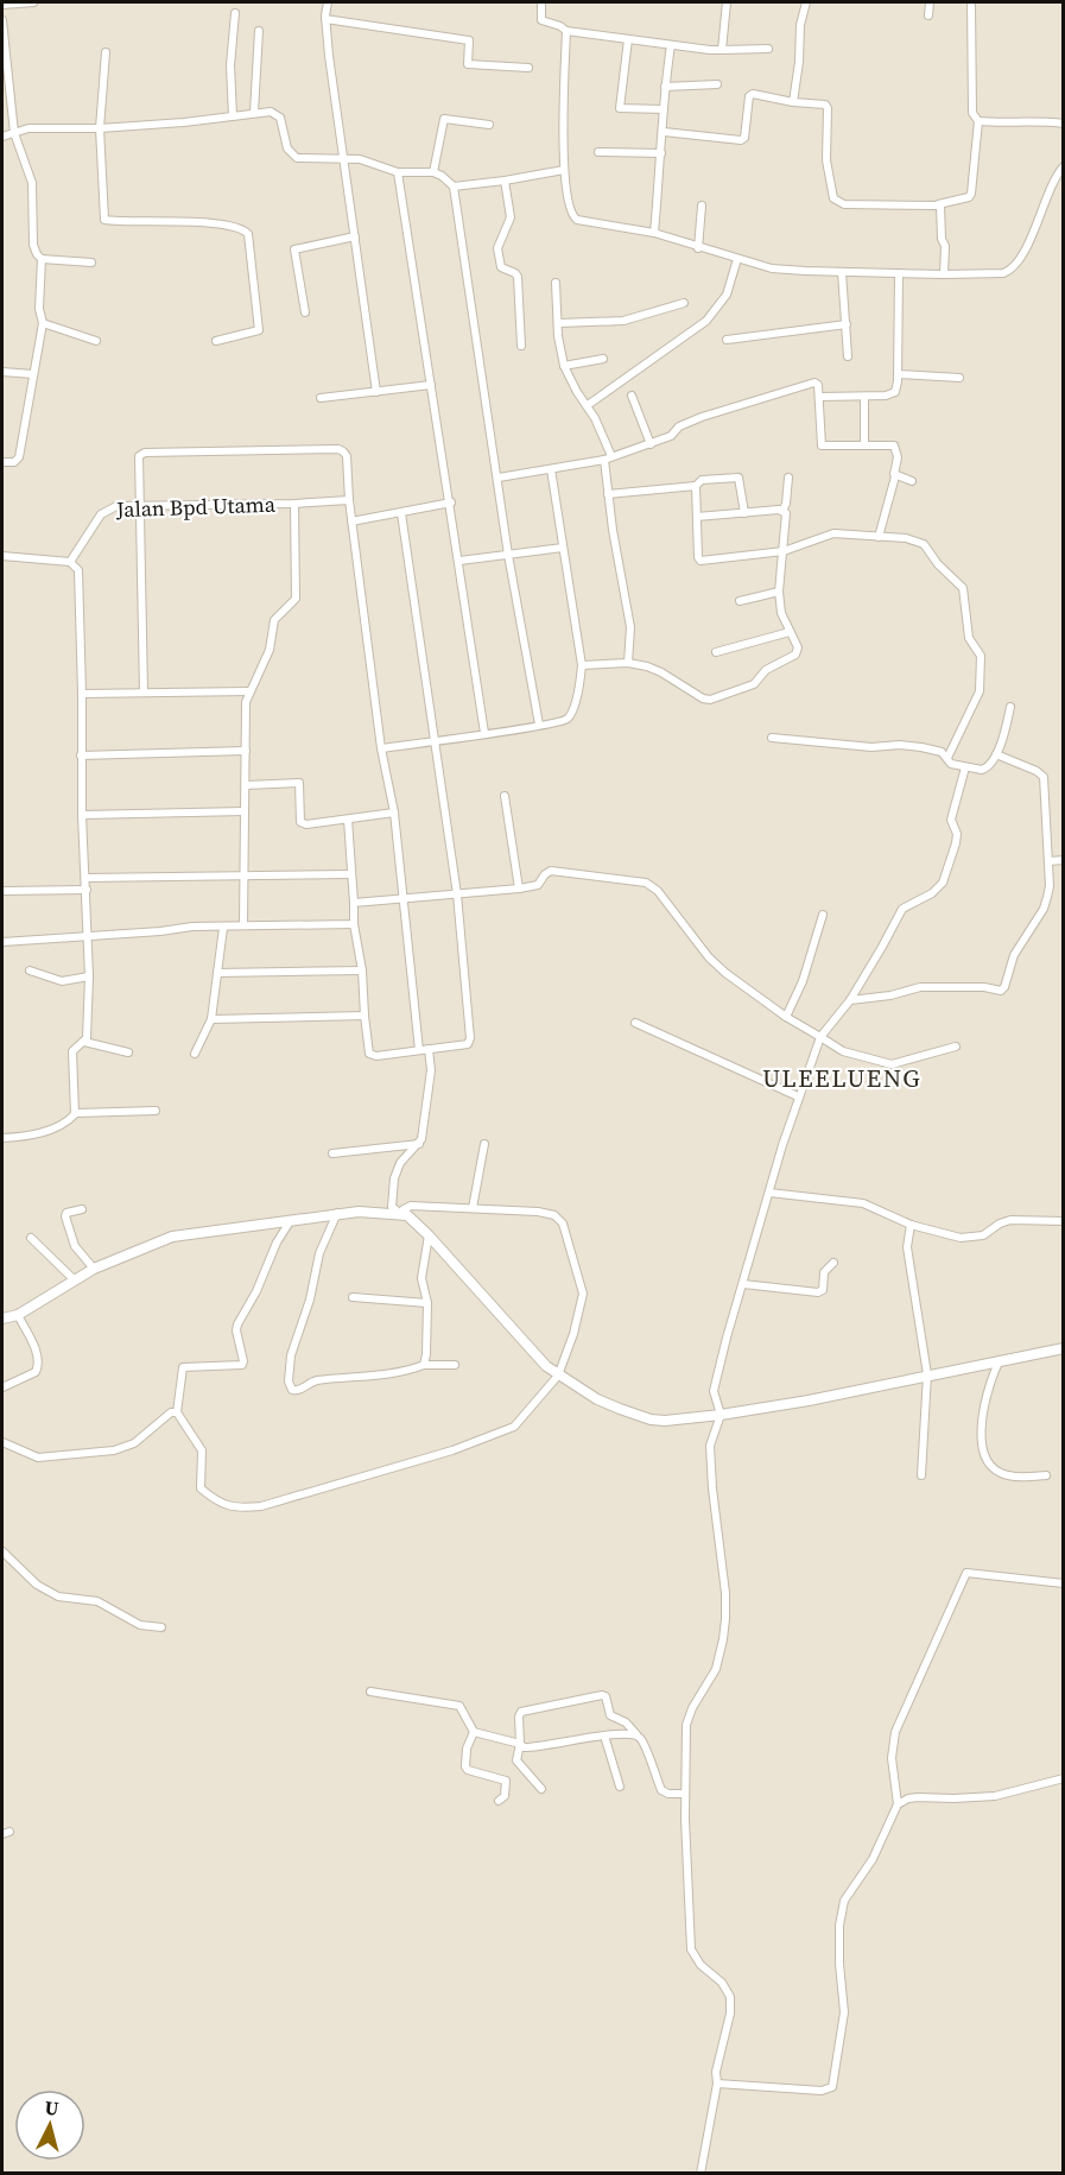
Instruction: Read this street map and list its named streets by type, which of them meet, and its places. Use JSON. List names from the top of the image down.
{
  "streets": {
    "street": ["Jalan Bpd Utama"]
  },
  "districts": ["ULEELUENG"],
  "north": "top"
}
